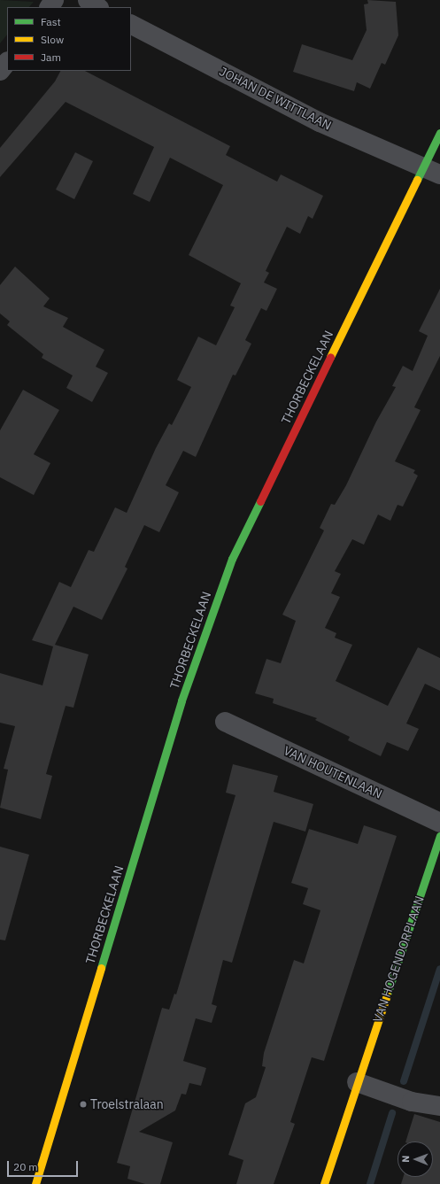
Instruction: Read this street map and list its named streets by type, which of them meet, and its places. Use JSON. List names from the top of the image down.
{
  "streets": {
    "main road": ["THORBECKELAAN", "VAN HOGENDORPLAAN"],
    "street": ["JOHAN DE WITTLAAN", "VAN HOUTENLAAN"]
  },
  "crossings": [
    ["JOHAN DE WITTLAAN", "THORBECKELAAN"]
  ],
  "places": ["Troelstralaan"],
  "legend": ["Fast", "Slow", "Jam"],
  "scale_bar": "20 m",
  "north": "left"
}
